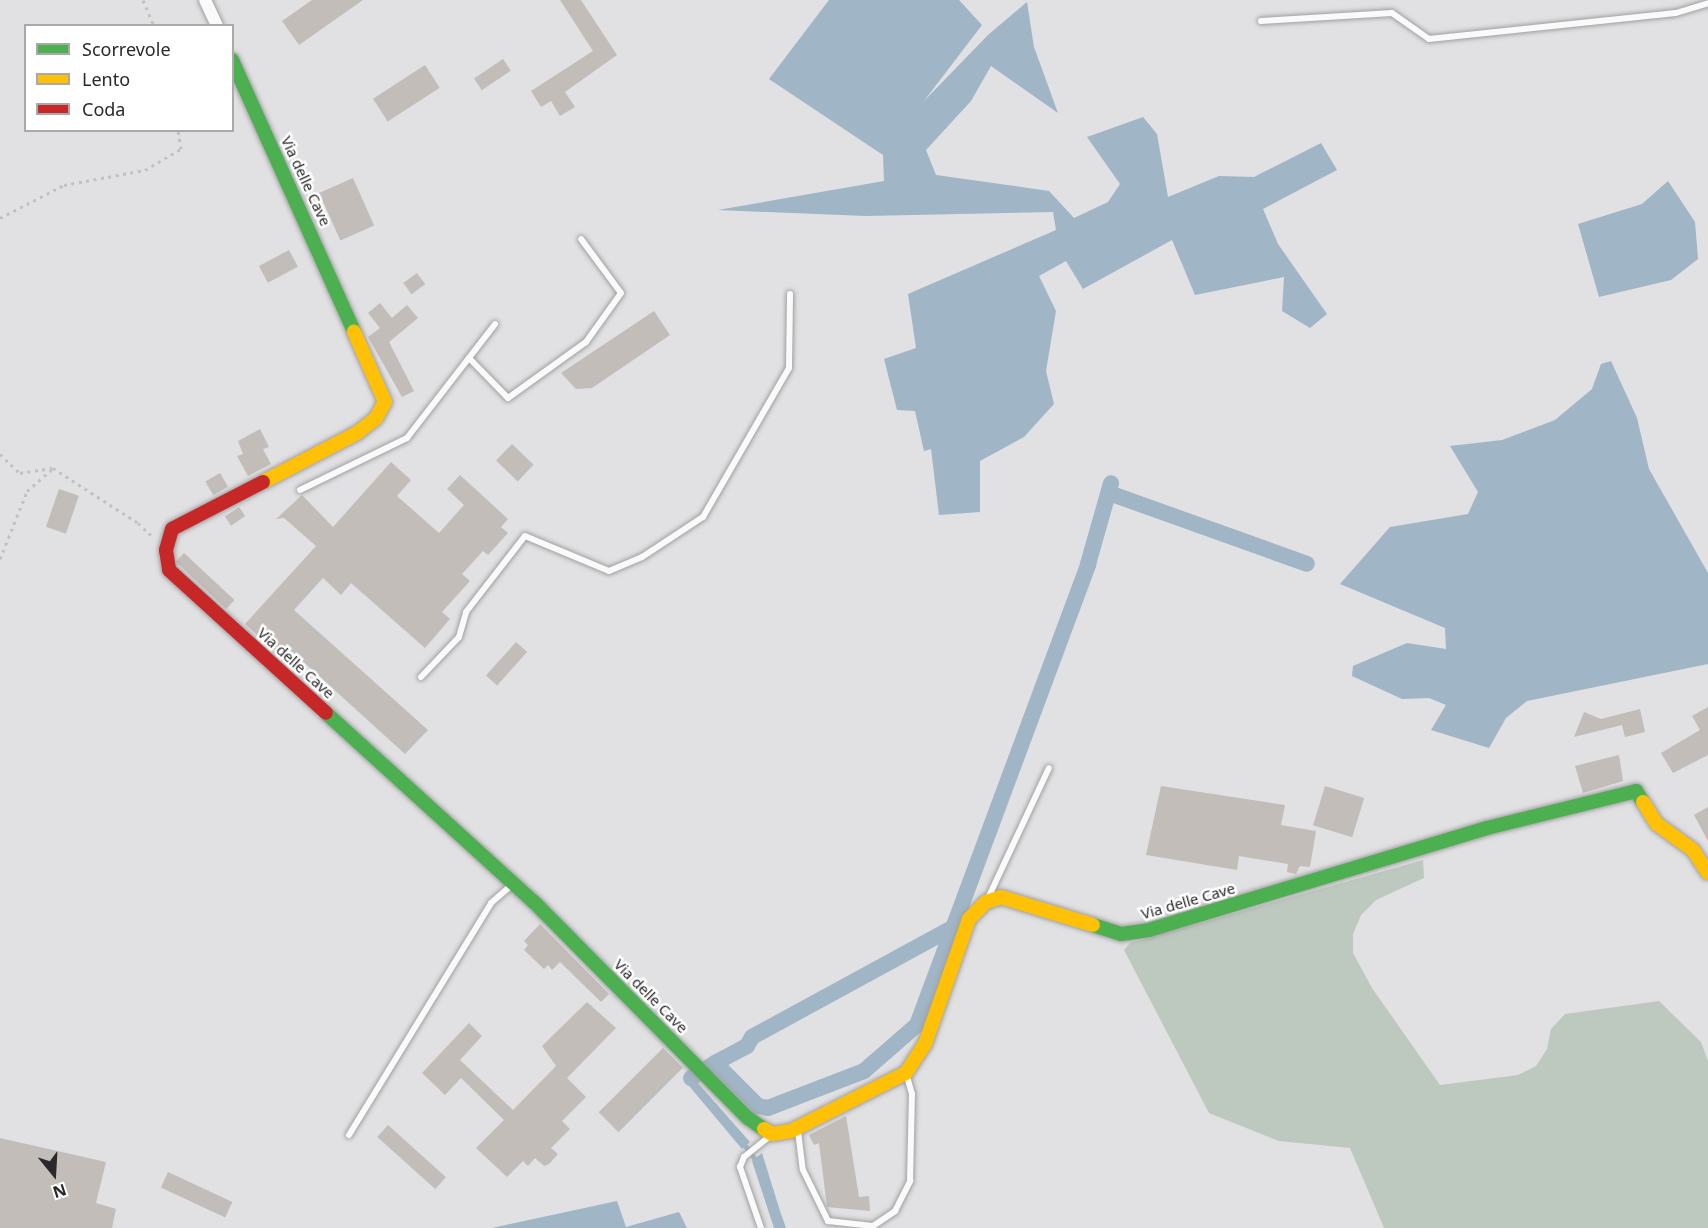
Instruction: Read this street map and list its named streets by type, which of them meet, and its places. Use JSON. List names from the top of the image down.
{
  "streets": {
    "street": ["Via delle Cave"]
  },
  "legend": ["Scorrevole", "Lento", "Coda"],
  "north": "bottom"
}
